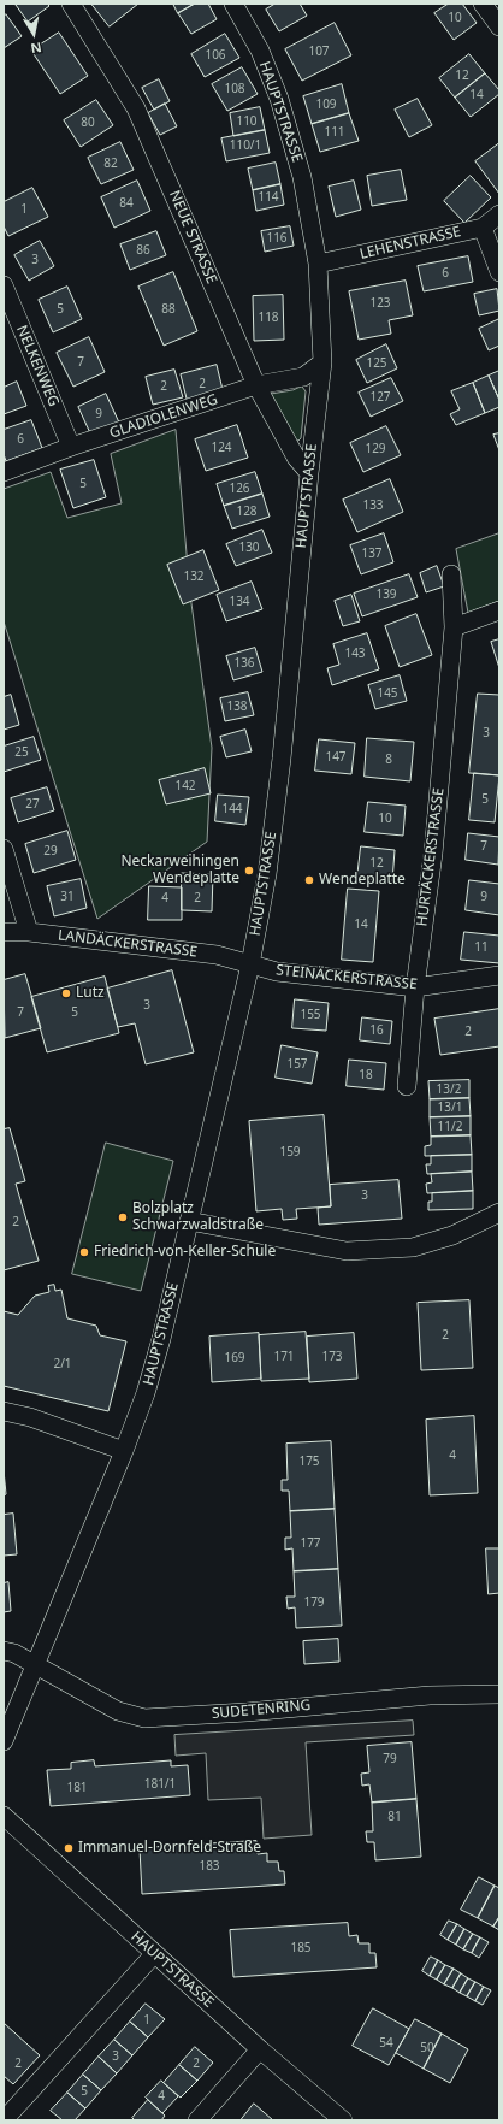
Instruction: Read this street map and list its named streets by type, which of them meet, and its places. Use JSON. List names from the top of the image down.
{
  "streets": {
    "street": [
      "HAUPTSTRASSE",
      "NEUE STRASSE",
      "LEHENSTRASSE",
      "NELKENWEG",
      "GLADIOLENWEG",
      "HURTÄCKERSTRASSE",
      "LANDÄCKERSTRASSE",
      "STEINÄCKERSTRASSE",
      "SUDETENRING"
    ]
  },
  "crossings": [
    ["HAUPTSTRASSE", "NEUE STRASSE"],
    ["HAUPTSTRASSE", "LEHENSTRASSE"],
    ["HAUPTSTRASSE", "GLADIOLENWEG"],
    ["HAUPTSTRASSE", "LANDÄCKERSTRASSE"],
    ["HAUPTSTRASSE", "STEINÄCKERSTRASSE"],
    ["HAUPTSTRASSE", "SUDETENRING"],
    ["NEUE STRASSE", "GLADIOLENWEG"],
    ["NELKENWEG", "GLADIOLENWEG"],
    ["HURTÄCKERSTRASSE", "STEINÄCKERSTRASSE"],
    ["LANDÄCKERSTRASSE", "STEINÄCKERSTRASSE"]
  ],
  "places": [
    "Neckarweihingen Wendeplatte",
    "Wendeplatte",
    "Lutz",
    "Bolzplatz Schwarzwaldstraße",
    "Friedrich-von-Keller-Schule",
    "Immanuel-Dornfeld-Straße"
  ],
  "house_numbers": [
    "10",
    "107",
    "106",
    "12",
    "108",
    "14",
    "109",
    "110",
    "80",
    "111",
    "110/1",
    "82",
    "114",
    "84",
    "1",
    "116",
    "86",
    "3",
    "6",
    "123",
    "5",
    "88",
    "118",
    "7",
    "125",
    "2",
    "2",
    "127",
    "9",
    "6",
    "124",
    "129",
    "5",
    "126",
    "133",
    "128",
    "130",
    "137",
    "132",
    "139",
    "134",
    "143",
    "136",
    "145",
    "138",
    "3",
    "25",
    "147",
    "8",
    "142",
    "5",
    "27",
    "144",
    "10",
    "7",
    "29",
    "12",
    "31",
    "9",
    "4",
    "2",
    "14",
    "11",
    "3",
    "7",
    "5",
    "155",
    "16",
    "2",
    "157",
    "18",
    "13/2",
    "13/1",
    "11/2",
    "159",
    "3",
    "2",
    "2",
    "171",
    "173",
    "169",
    "2/1",
    "4",
    "175",
    "177",
    "179",
    "79",
    "181/1",
    "181",
    "81",
    "183",
    "185",
    "1",
    "54",
    "50",
    "3",
    "2",
    "2",
    "5",
    "4"
  ],
  "north": "bottom"
}
